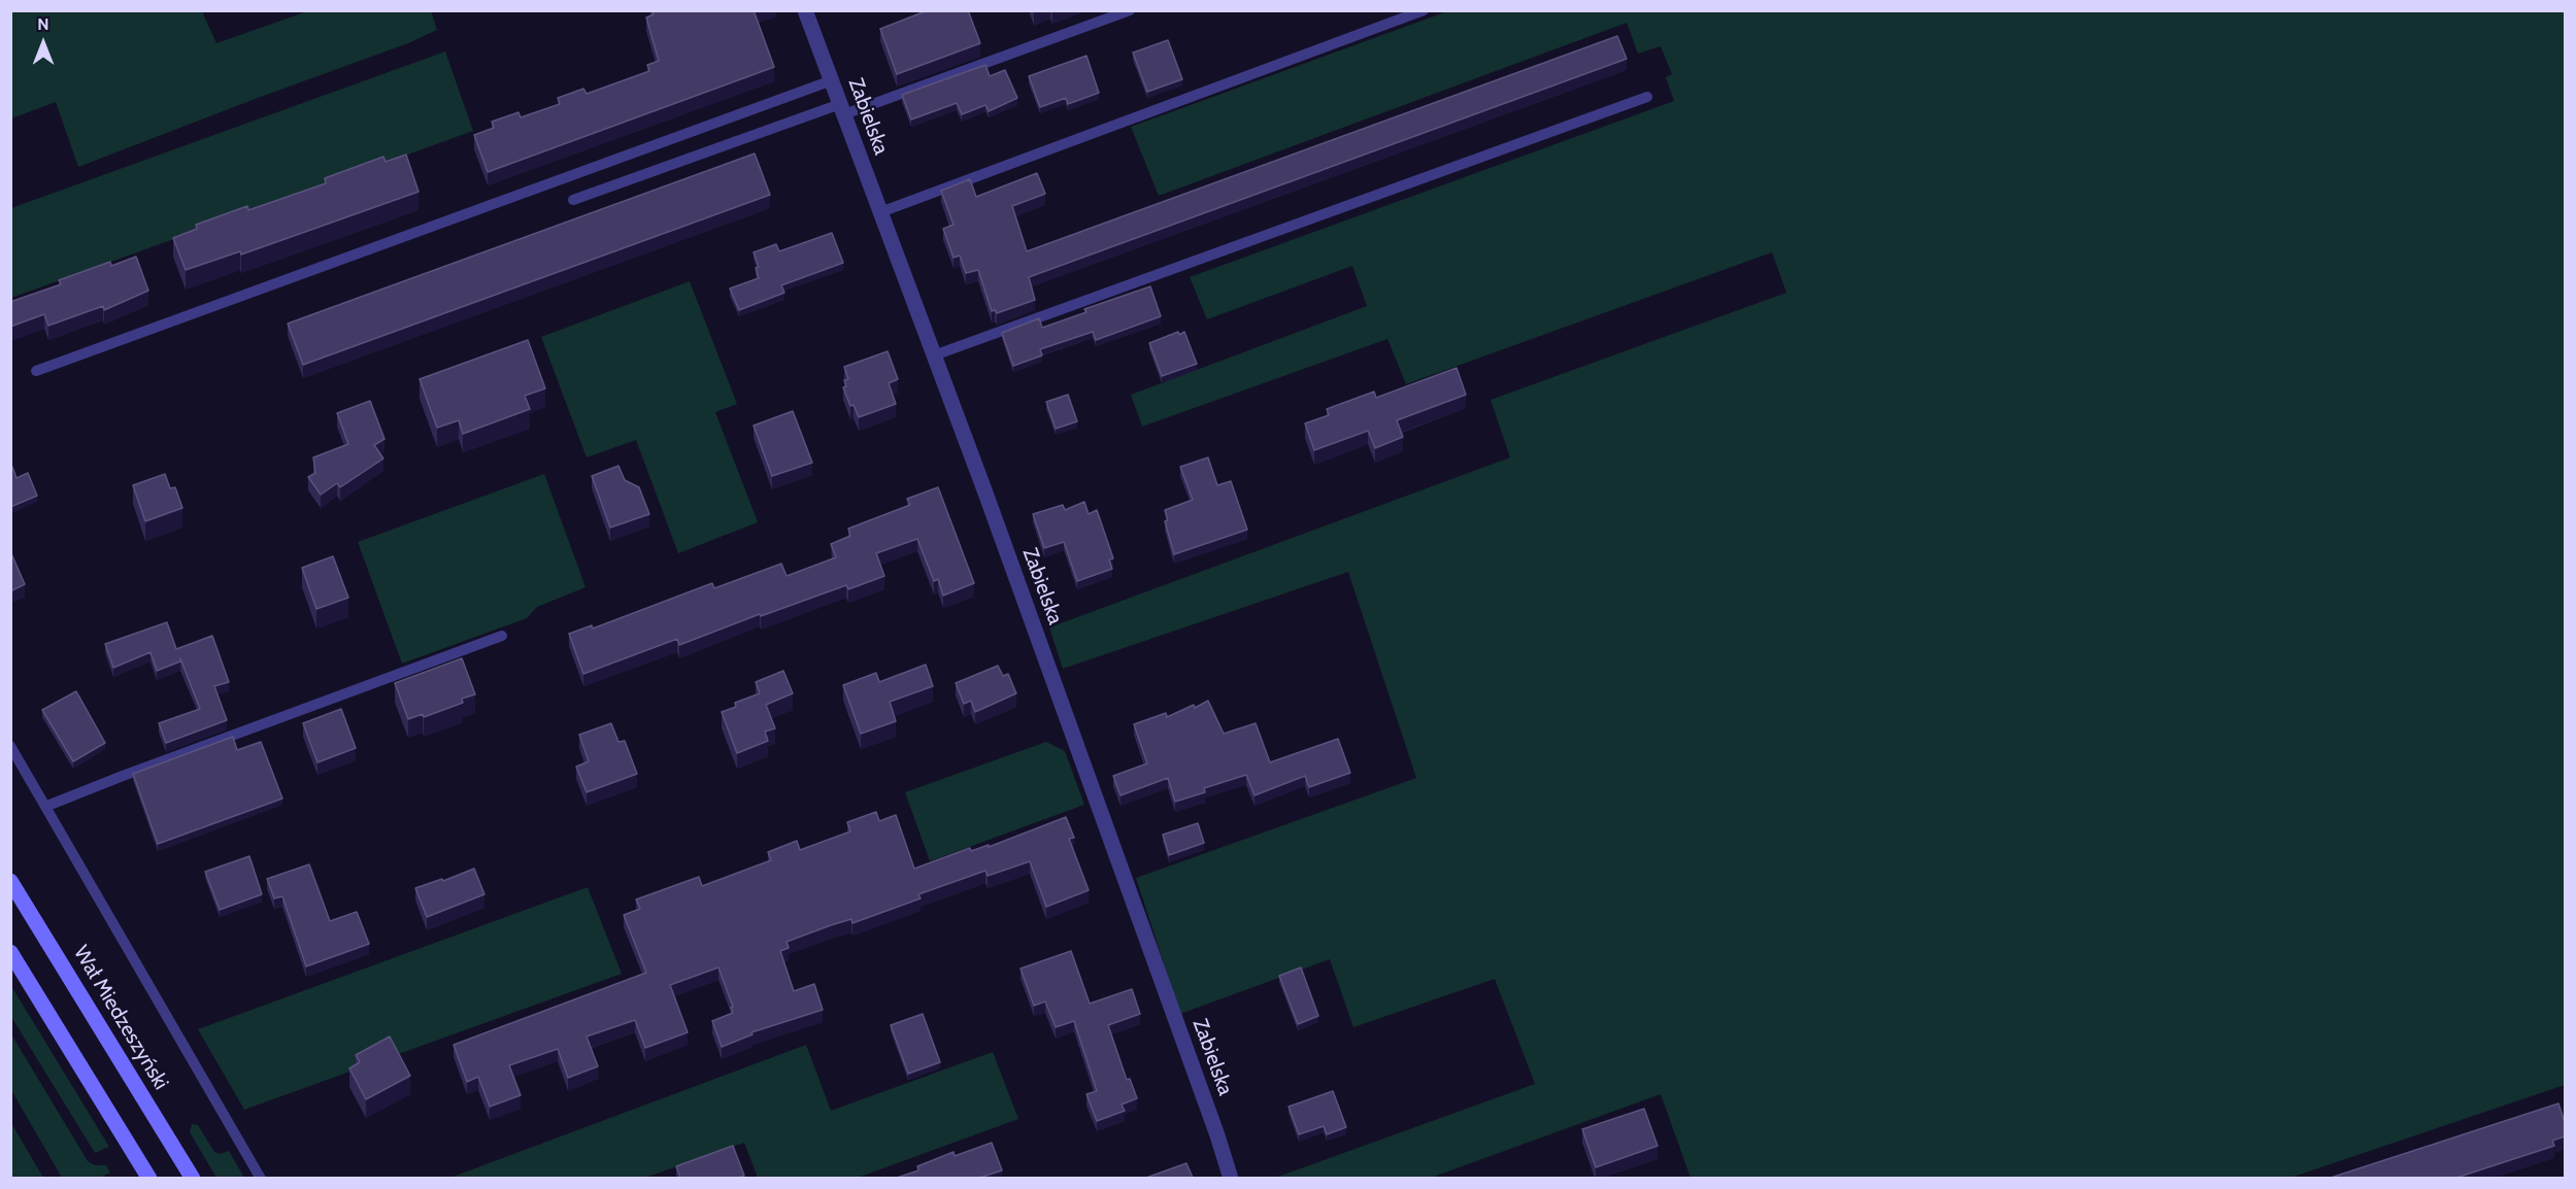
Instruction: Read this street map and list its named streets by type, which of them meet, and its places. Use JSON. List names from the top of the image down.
{
  "streets": {
    "main road": ["Wał Miedzeszyński"],
    "street": ["Zabielska"]
  },
  "north": "top"
}
